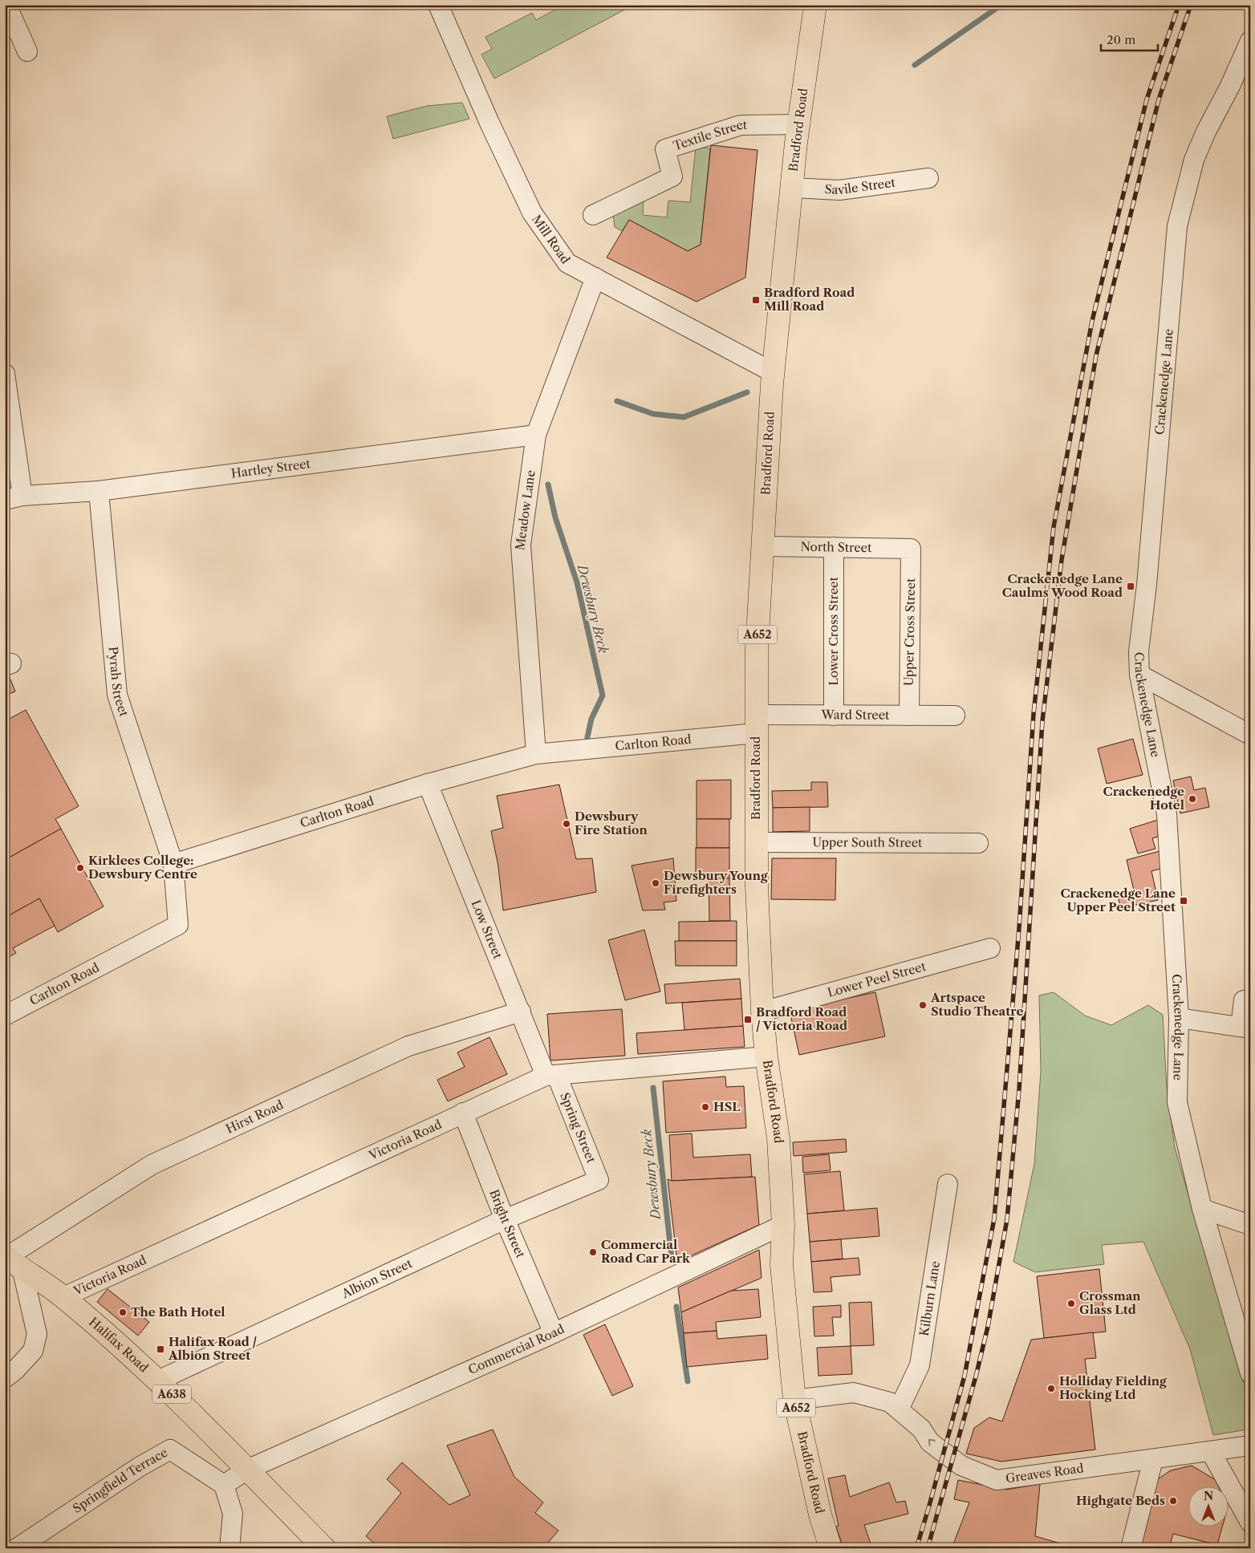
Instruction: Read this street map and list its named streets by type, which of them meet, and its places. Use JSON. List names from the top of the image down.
{
  "streets": {
    "main road": [
      "Bradford Road",
      "A652",
      "Halifax Road",
      "A638"
    ],
    "street": [
      "Textile Street",
      "Savile Street",
      "Mill Road",
      "Crackenedge Lane",
      "Hartley Street",
      "Meadow Lane",
      "North Street",
      "Lower Cross Street",
      "Upper Cross Street",
      "Pyrah Street",
      "Ward Street",
      "Carlton Road",
      "Upper South Street",
      "Low Street",
      "Lower Peel Street",
      "Hirst Road",
      "Spring Street",
      "Victoria Road",
      "Bright Street",
      "Albion Street",
      "Kilburn Lane",
      "Commercial Road",
      "Greaves Road",
      "Springfield Terrace"
    ]
  },
  "crossings": [
    ["Bradford Road", "Textile Street"],
    ["Bradford Road", "Savile Street"],
    ["Bradford Road", "Mill Road"],
    ["Bradford Road", "North Street"],
    ["Bradford Road", "Ward Street"],
    ["Bradford Road", "Carlton Road"],
    ["Bradford Road", "Upper South Street"],
    ["Bradford Road", "Lower Peel Street"],
    ["Bradford Road", "Victoria Road"],
    ["Bradford Road", "Commercial Road"],
    ["Bradford Road", "Greaves Road"],
    ["Mill Road", "Meadow Lane"],
    ["Hartley Street", "Meadow Lane"],
    ["Hartley Street", "Pyrah Street"],
    ["Meadow Lane", "Carlton Road"],
    ["North Street", "Lower Cross Street"],
    ["North Street", "Upper Cross Street"],
    ["Lower Cross Street", "Ward Street"],
    ["Upper Cross Street", "Ward Street"],
    ["Pyrah Street", "Carlton Road"],
    ["Ward Street", "Carlton Road"],
    ["Carlton Road", "Low Street"],
    ["Low Street", "Hirst Road"],
    ["Low Street", "Spring Street"],
    ["Low Street", "Victoria Road"],
    ["Hirst Road", "Halifax Road"],
    ["Spring Street", "Victoria Road"],
    ["Spring Street", "Albion Street"],
    ["Victoria Road", "Bright Street"],
    ["Victoria Road", "Halifax Road"],
    ["Bright Street", "Albion Street"],
    ["Bright Street", "Commercial Road"],
    ["Albion Street", "Halifax Road"],
    ["Kilburn Lane", "Greaves Road"],
    ["Halifax Road", "Commercial Road"]
  ],
  "one_way": ["Greaves Road"],
  "water": ["Dewsbury Beck"],
  "places": {
    "transit": [
      "Bradford Road Mill Road",
      "Crackenedge Lane Caulms Wood Road",
      "Crackenedge Lane Upper Peel Street",
      "Bradford Road / Victoria Road",
      "Halifax Road / Albion Street"
    ],
    "other": [
      "Crackenedge Hotel",
      "Dewsbury Fire Station",
      "Kirklees College: Dewsbury Centre",
      "Dewsbury Young Firefighters",
      "Artspace Studio Theatre",
      "HSL",
      "Commercial Road Car Park",
      "Crossman Glass Ltd",
      "The Bath Hotel",
      "Holliday Fielding Hocking Ltd",
      "Highgate Beds"
    ]
  },
  "scale_bar": "20 m",
  "north": "top"
}
